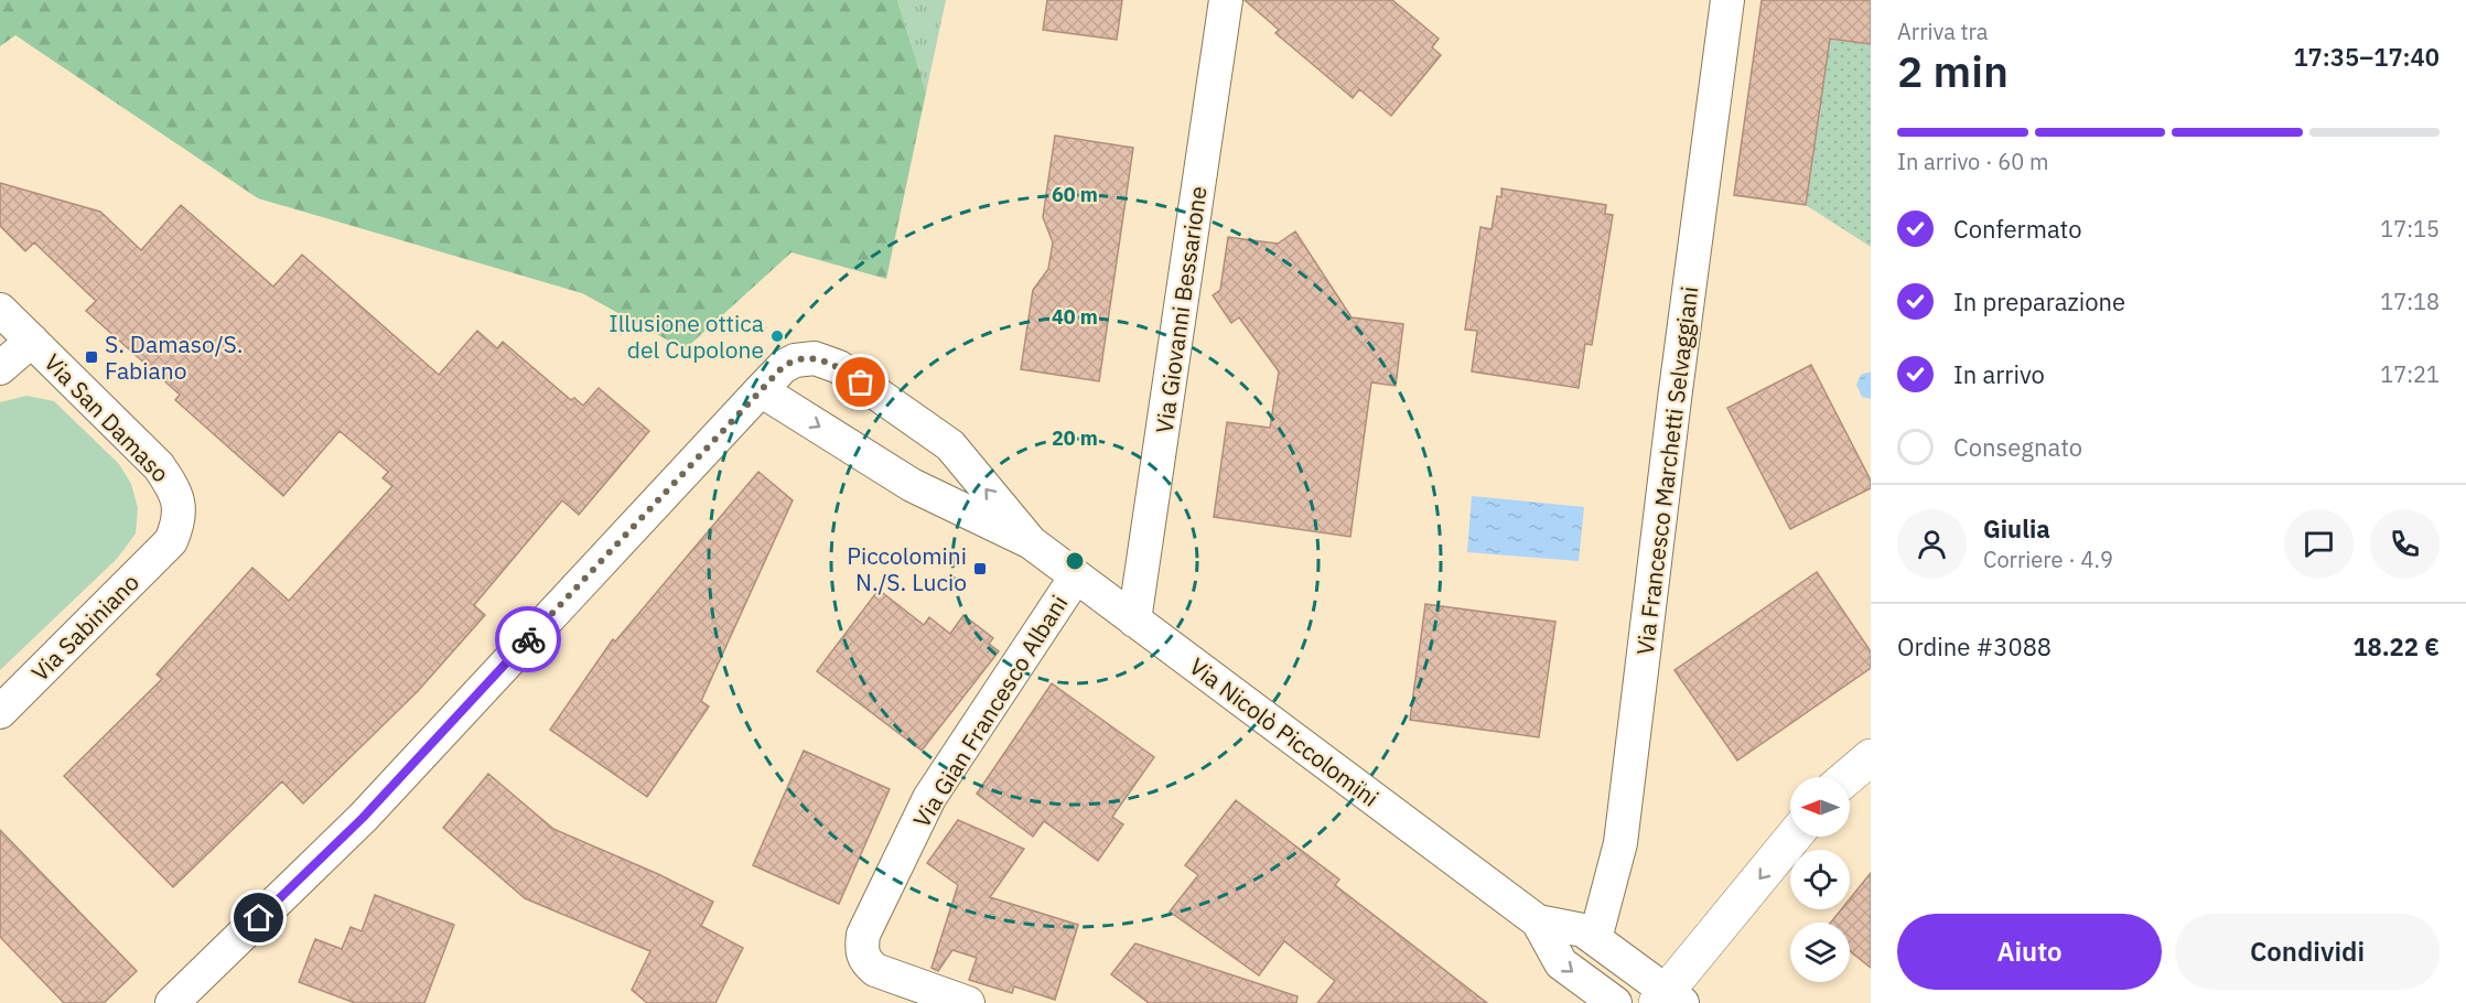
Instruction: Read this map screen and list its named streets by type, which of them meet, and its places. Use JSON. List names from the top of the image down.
{
  "streets": {
    "street": [
      "Via Giovanni Bessarione",
      "Via San Damaso",
      "Via Francesco Marchetti Selvaggiani",
      "Via Sabiniano",
      "Via Gian Francesco Albani",
      "Via Nicolò Piccolomini"
    ]
  },
  "crossings": [
    ["Via Giovanni Bessarione", "Via Nicolò Piccolomini"],
    ["Via San Damaso", "Via Sabiniano"],
    ["Via Francesco Marchetti Selvaggiani", "Via Nicolò Piccolomini"],
    ["Via Gian Francesco Albani", "Via Nicolò Piccolomini"]
  ],
  "places": {
    "other": ["Illusione ottica del Cupolone"],
    "transit": ["S. Damaso/S. Fabiano", "Piccolomini N./S. Lucio"]
  },
  "north": "left",
  "page": {
    "heading": ["2 min", "Arriva tra", "17:35–17:40"],
    "panel": [
      "Giulia",
      "Corriere · 4.9",
      "Ordine #3088",
      "18.22 €"
    ],
    "bar": "In arrivo · 60 m",
    "list": [
      ["Confermato", "17:15"],
      ["In preparazione", "17:18"],
      ["In arrivo", "17:21"],
      "Consegnato"
    ],
    "buttons": ["Aiuto", "Condividi"]
  },
  "rings": ["60 m", "40 m", "20 m"]
}
